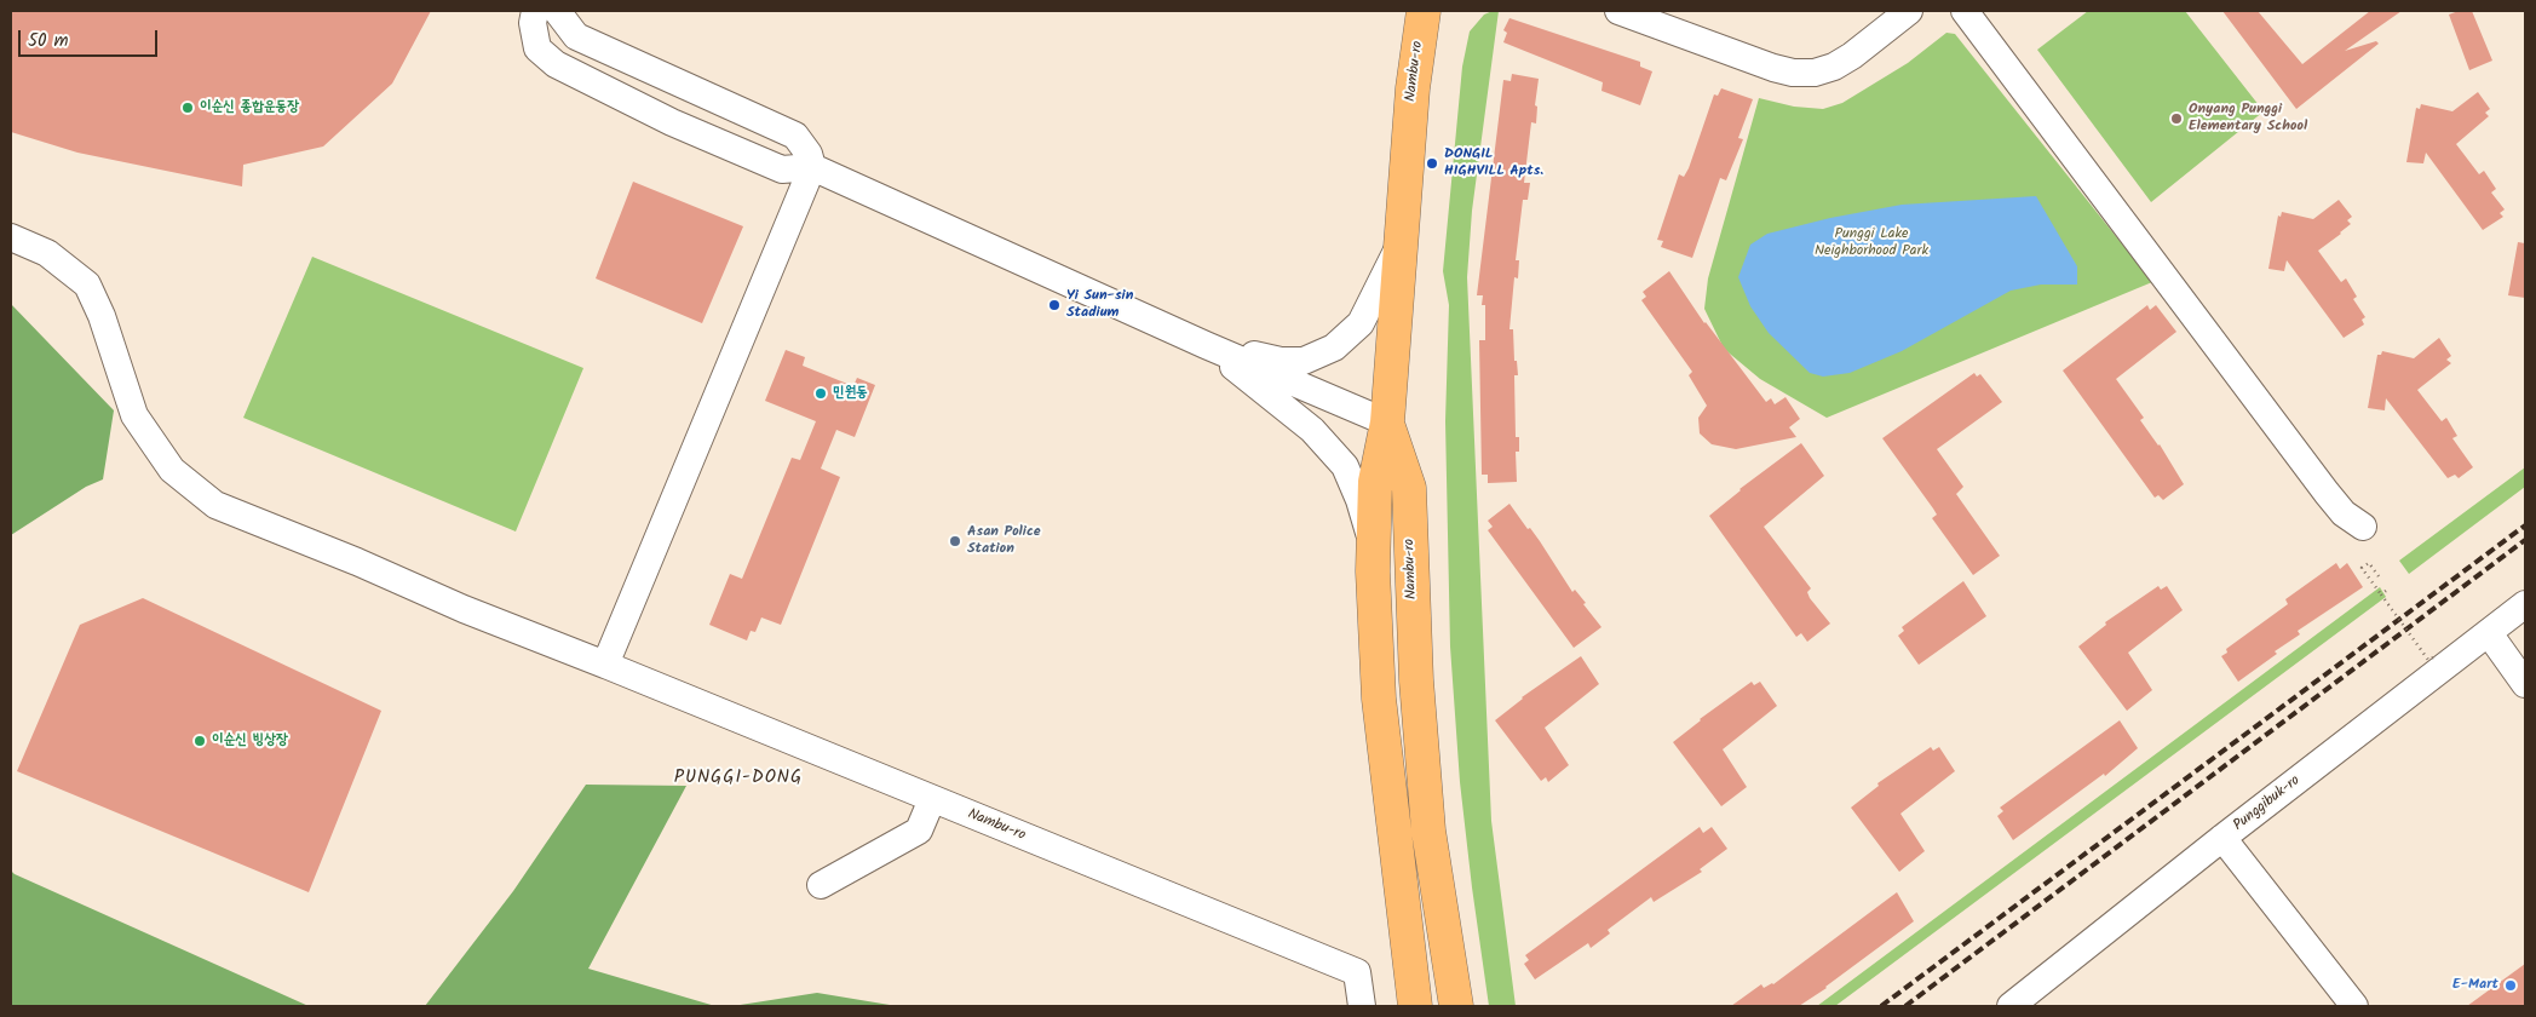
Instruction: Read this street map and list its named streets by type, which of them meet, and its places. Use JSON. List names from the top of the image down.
{
  "streets": {
    "main road": ["Nambu-ro"],
    "street": ["Punggibuk-ro"]
  },
  "districts": ["PUNGGI-DONG"],
  "parks": ["Punggi Lake Neighborhood Park"],
  "places": [
    "이순신 종합운동장",
    "Onyang Punggi Elementary School",
    "DONGIL HIGHVILL Apts.",
    "Yi Sun-sin Stadium",
    "민원동",
    "Asan Police Station",
    "이순신 빙상장",
    "E-Mart"
  ],
  "scale_bar": "50 m"
}
